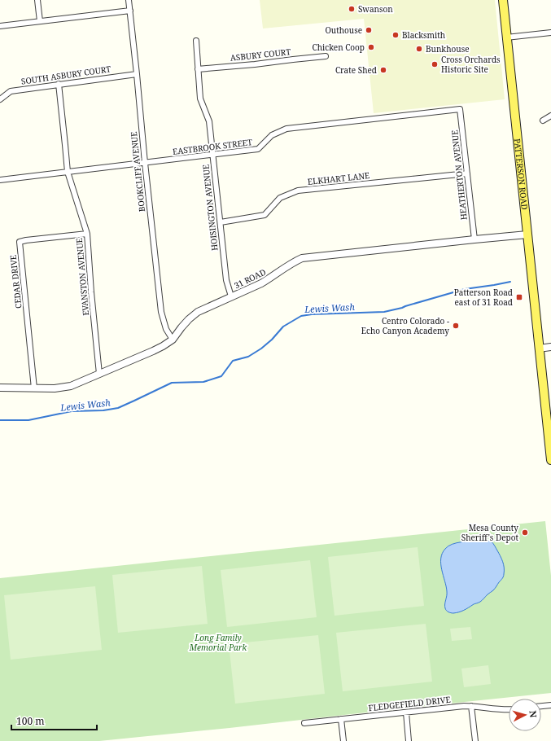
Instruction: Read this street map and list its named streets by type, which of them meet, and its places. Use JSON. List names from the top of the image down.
{
  "streets": {
    "main road": ["PATTERSON ROAD"],
    "street": [
      "ASBURY COURT",
      "SOUTH ASBURY COURT",
      "EASTBROOK STREET",
      "BOOKCLIFF AVENUE",
      "HEATHERTON AVENUE",
      "ELKHART LANE",
      "HOISINGTON AVENUE",
      "EVANSTON AVENUE",
      "31 ROAD",
      "CEDAR DRIVE",
      "FLEDGEFIELD DRIVE"
    ]
  },
  "crossings": [
    ["ASBURY COURT", "HOISINGTON AVENUE"],
    ["SOUTH ASBURY COURT", "BOOKCLIFF AVENUE"],
    ["SOUTH ASBURY COURT", "EVANSTON AVENUE"],
    ["EASTBROOK STREET", "BOOKCLIFF AVENUE"],
    ["EASTBROOK STREET", "HEATHERTON AVENUE"],
    ["EASTBROOK STREET", "HOISINGTON AVENUE"],
    ["EASTBROOK STREET", "EVANSTON AVENUE"],
    ["BOOKCLIFF AVENUE", "31 ROAD"],
    ["PATTERSON ROAD", "31 ROAD"],
    ["HEATHERTON AVENUE", "ELKHART LANE"],
    ["HEATHERTON AVENUE", "31 ROAD"],
    ["ELKHART LANE", "HOISINGTON AVENUE"],
    ["HOISINGTON AVENUE", "31 ROAD"],
    ["EVANSTON AVENUE", "31 ROAD"],
    ["EVANSTON AVENUE", "CEDAR DRIVE"],
    ["31 ROAD", "CEDAR DRIVE"]
  ],
  "water": ["Lewis Wash"],
  "parks": ["Long Family Memorial Park"],
  "places": {
    "other": [
      "Swanson",
      "Outhouse",
      "Blacksmith",
      "Chicken Coop",
      "Bunkhouse",
      "Cross Orchards Historic Site",
      "Crate Shed",
      "Centro Colorado - Echo Canyon Academy",
      "Mesa County Sheriff's Depot"
    ],
    "transit": ["Patterson Road east of 31 Road"]
  },
  "scale_bar": "100 m",
  "north": "right"
}
